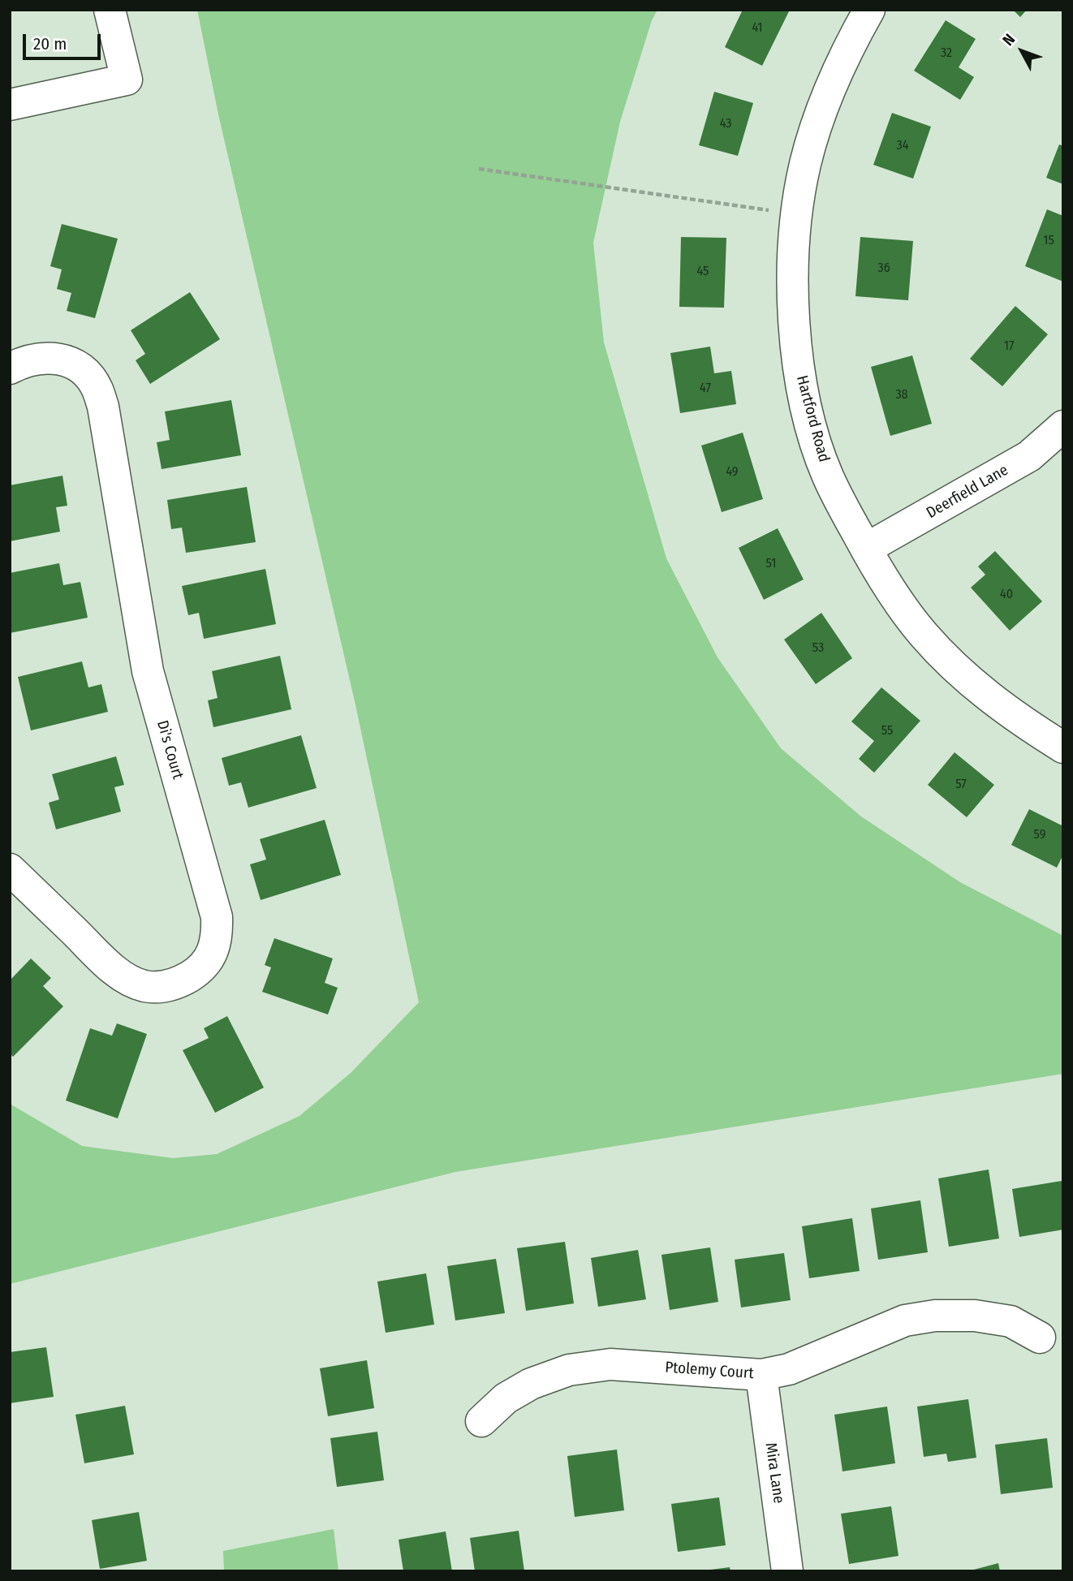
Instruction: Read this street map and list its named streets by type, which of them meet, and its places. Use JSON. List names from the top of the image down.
{
  "streets": {
    "street": [
      "Hartford Road",
      "Deerfield Lane",
      "Di's Court",
      "Ptolemy Court",
      "Mira Lane"
    ]
  },
  "crossings": [
    ["Hartford Road", "Deerfield Lane"],
    ["Ptolemy Court", "Mira Lane"]
  ],
  "house_numbers": [
    "41",
    "32",
    "43",
    "34",
    "15",
    "36",
    "45",
    "17",
    "47",
    "38",
    "49",
    "51",
    "40",
    "53",
    "55",
    "57",
    "59"
  ],
  "scale_bar": "20 m",
  "north": "top left"
}
